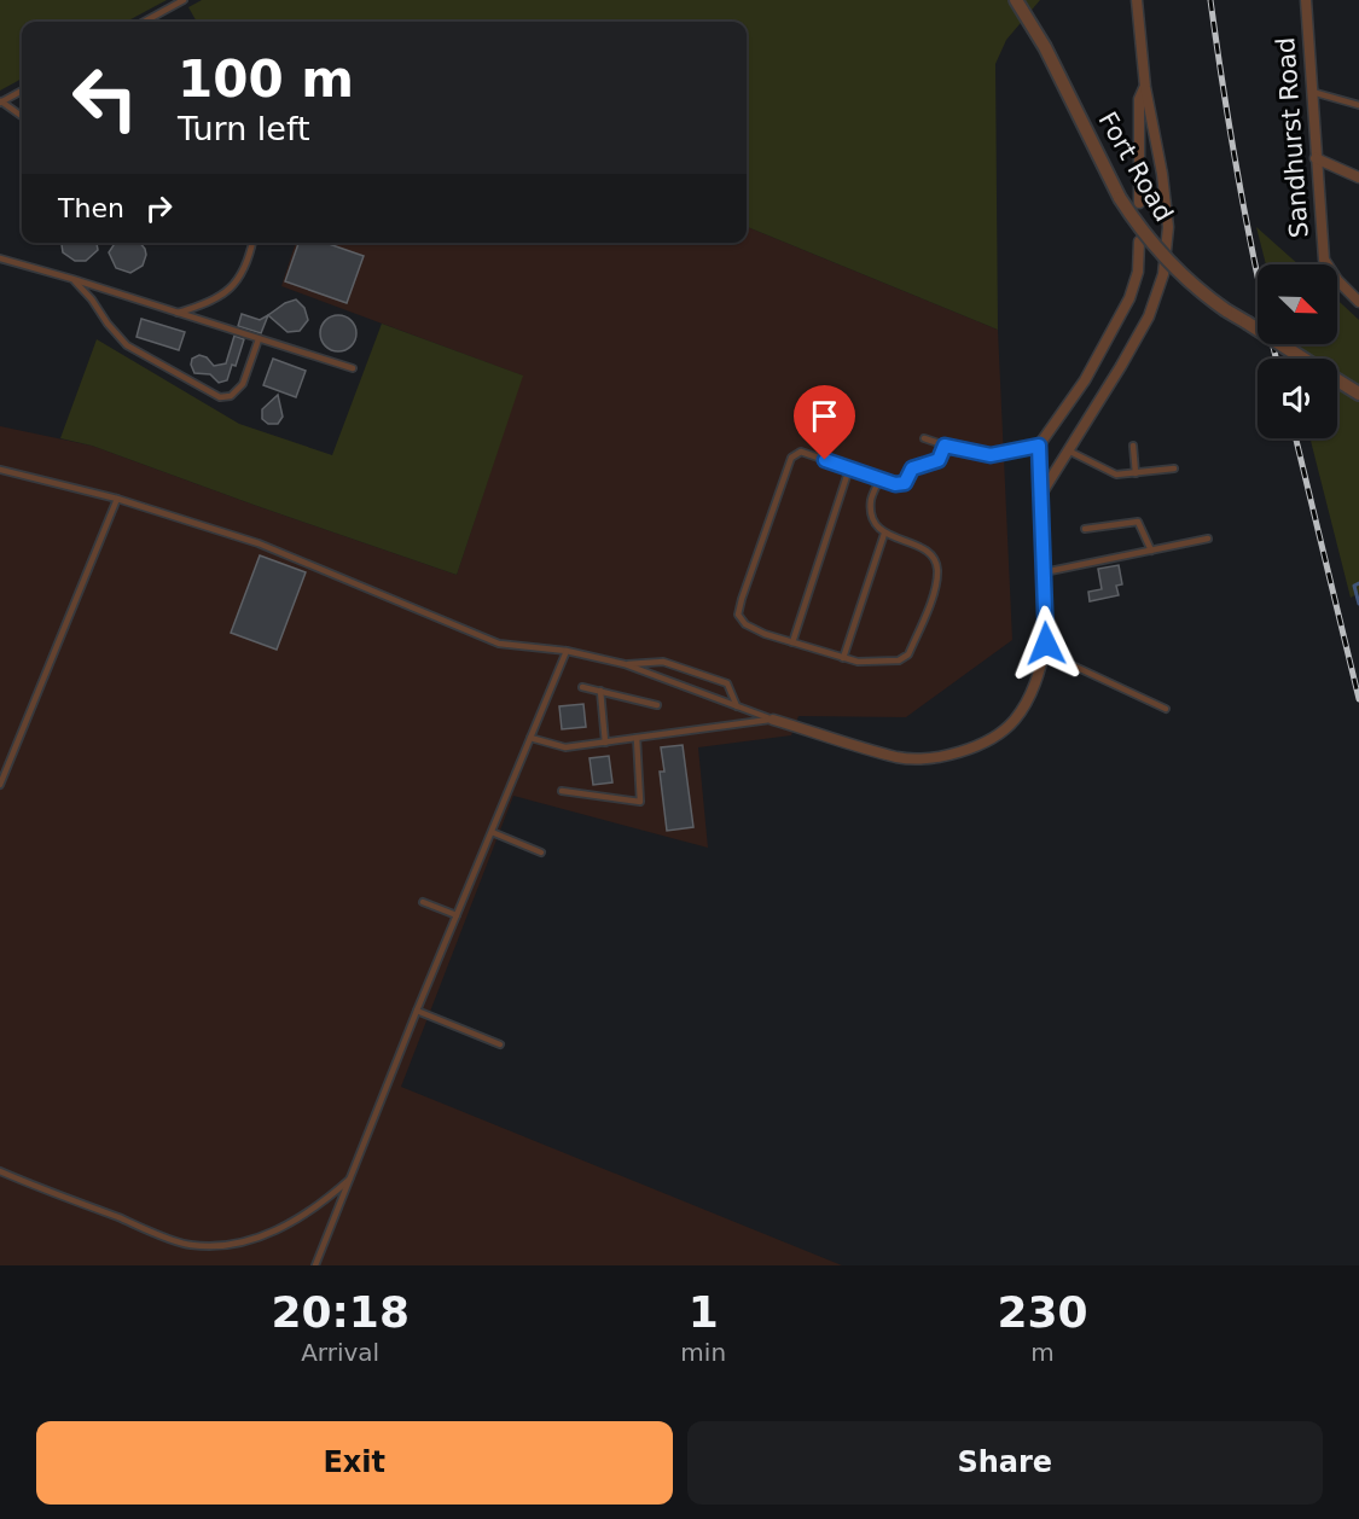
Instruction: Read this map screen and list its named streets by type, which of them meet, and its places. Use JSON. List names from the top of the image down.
{
  "streets": {
    "street": ["Sandhurst Road", "Fort Road"]
  },
  "north": "bottom right",
  "page": {
    "turn": ["100 m", "Turn left"],
    "then": "Then",
    "eta": [
      "20:18",
      "Arrival",
      "1",
      "min",
      "230",
      "m"
    ],
    "buttons": ["Exit", "Share"]
  }
}
